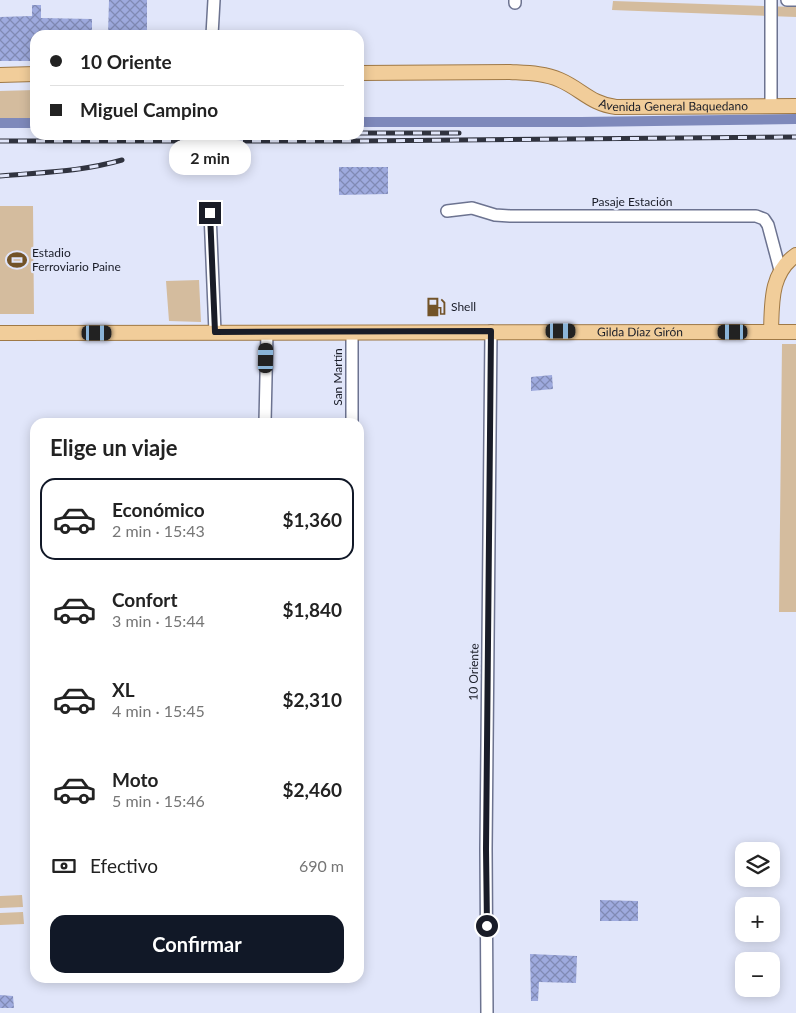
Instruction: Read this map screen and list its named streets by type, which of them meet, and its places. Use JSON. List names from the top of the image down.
{
  "streets": {
    "main road": ["Avenida General Baquedano", "Gilda Díaz Girón"],
    "street": ["Pasaje Estación", "San Martín", "10 Oriente"]
  },
  "crossings": [
    ["Gilda Díaz Girón", "San Martín"],
    ["Gilda Díaz Girón", "10 Oriente"]
  ],
  "places": {
    "sports": ["Estadio Ferroviario Paine"],
    "fuel station": ["Shell"]
  },
  "page": {
    "banner": ["10 Oriente", "Miguel Campino"],
    "bubble": "2 min",
    "heading": "Elige un viaje",
    "list": [
      {
        "name": "Económico",
        "note": "2 min · 15:43",
        "value": "$1,360"
      },
      {
        "name": "Confort",
        "note": "3 min · 15:44",
        "value": "$1,840"
      },
      {
        "name": "XL",
        "note": "4 min · 15:45",
        "value": "$2,310"
      },
      {
        "name": "Moto",
        "note": "5 min · 15:46",
        "value": "$2,460"
      }
    ],
    "pay": ["Efectivo", "690 m"],
    "map_buttons": ["+", "−"],
    "buttons": "Confirmar"
  }
}
